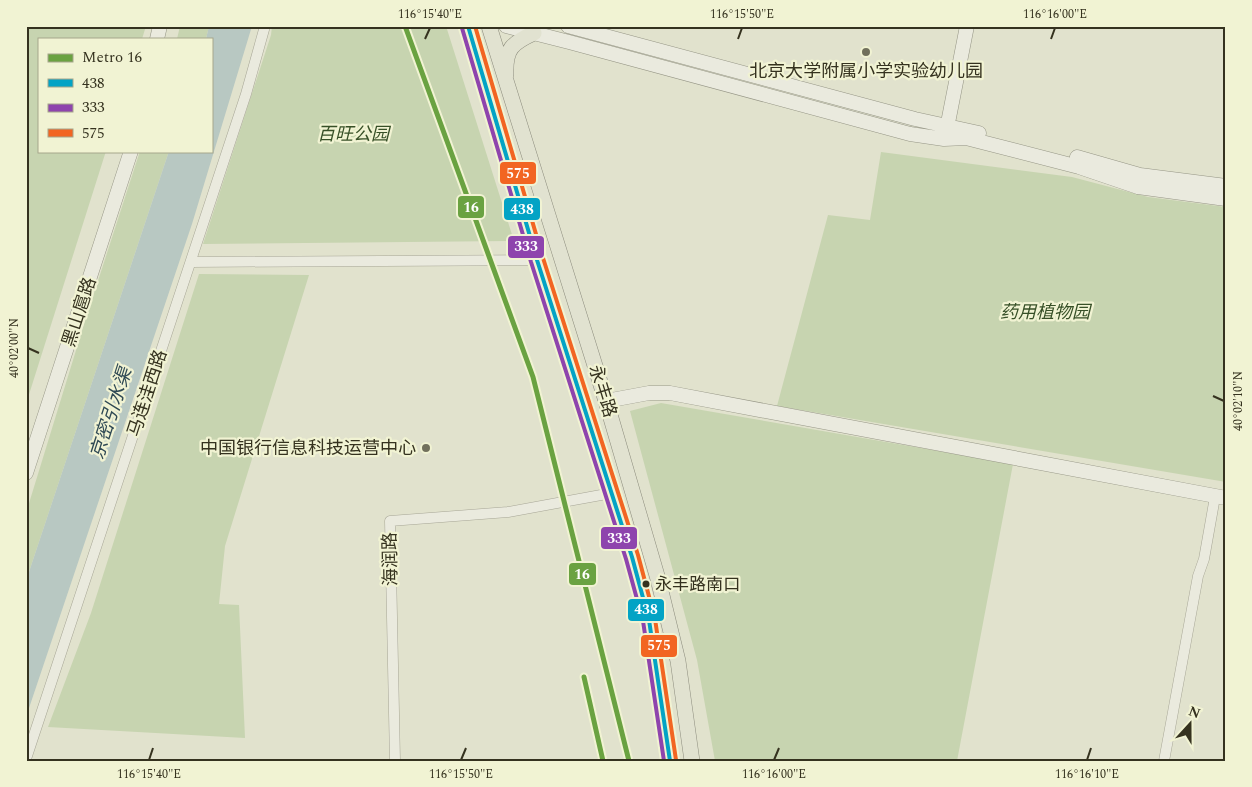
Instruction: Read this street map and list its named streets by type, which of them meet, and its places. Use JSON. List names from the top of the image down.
{
  "streets": {
    "main road": ["永丰路"],
    "street": ["黑山扈路", "马连洼西路", "海润路"]
  },
  "crossings": [
    ["永丰路", "海润路"]
  ],
  "water": ["京密引水渠"],
  "parks": ["百旺公园", "药用植物园"],
  "places": ["北京大学附属小学实验幼儿园", "中国银行信息科技运营中心", "永丰路南口"],
  "lines": [
    "metro line 16",
    "transit line 438",
    "transit line 575",
    "transit line 333"
  ],
  "legend": [
    "Metro 16",
    "438",
    "333",
    "575"
  ],
  "north": "top",
  "coordinates": [
    "116°15'40\"E",
    "116°15'50\"E",
    "116°16'00\"E",
    "40°02'00\"N",
    "40°02'10\"N",
    "116°16'10\"E"
  ]
}
